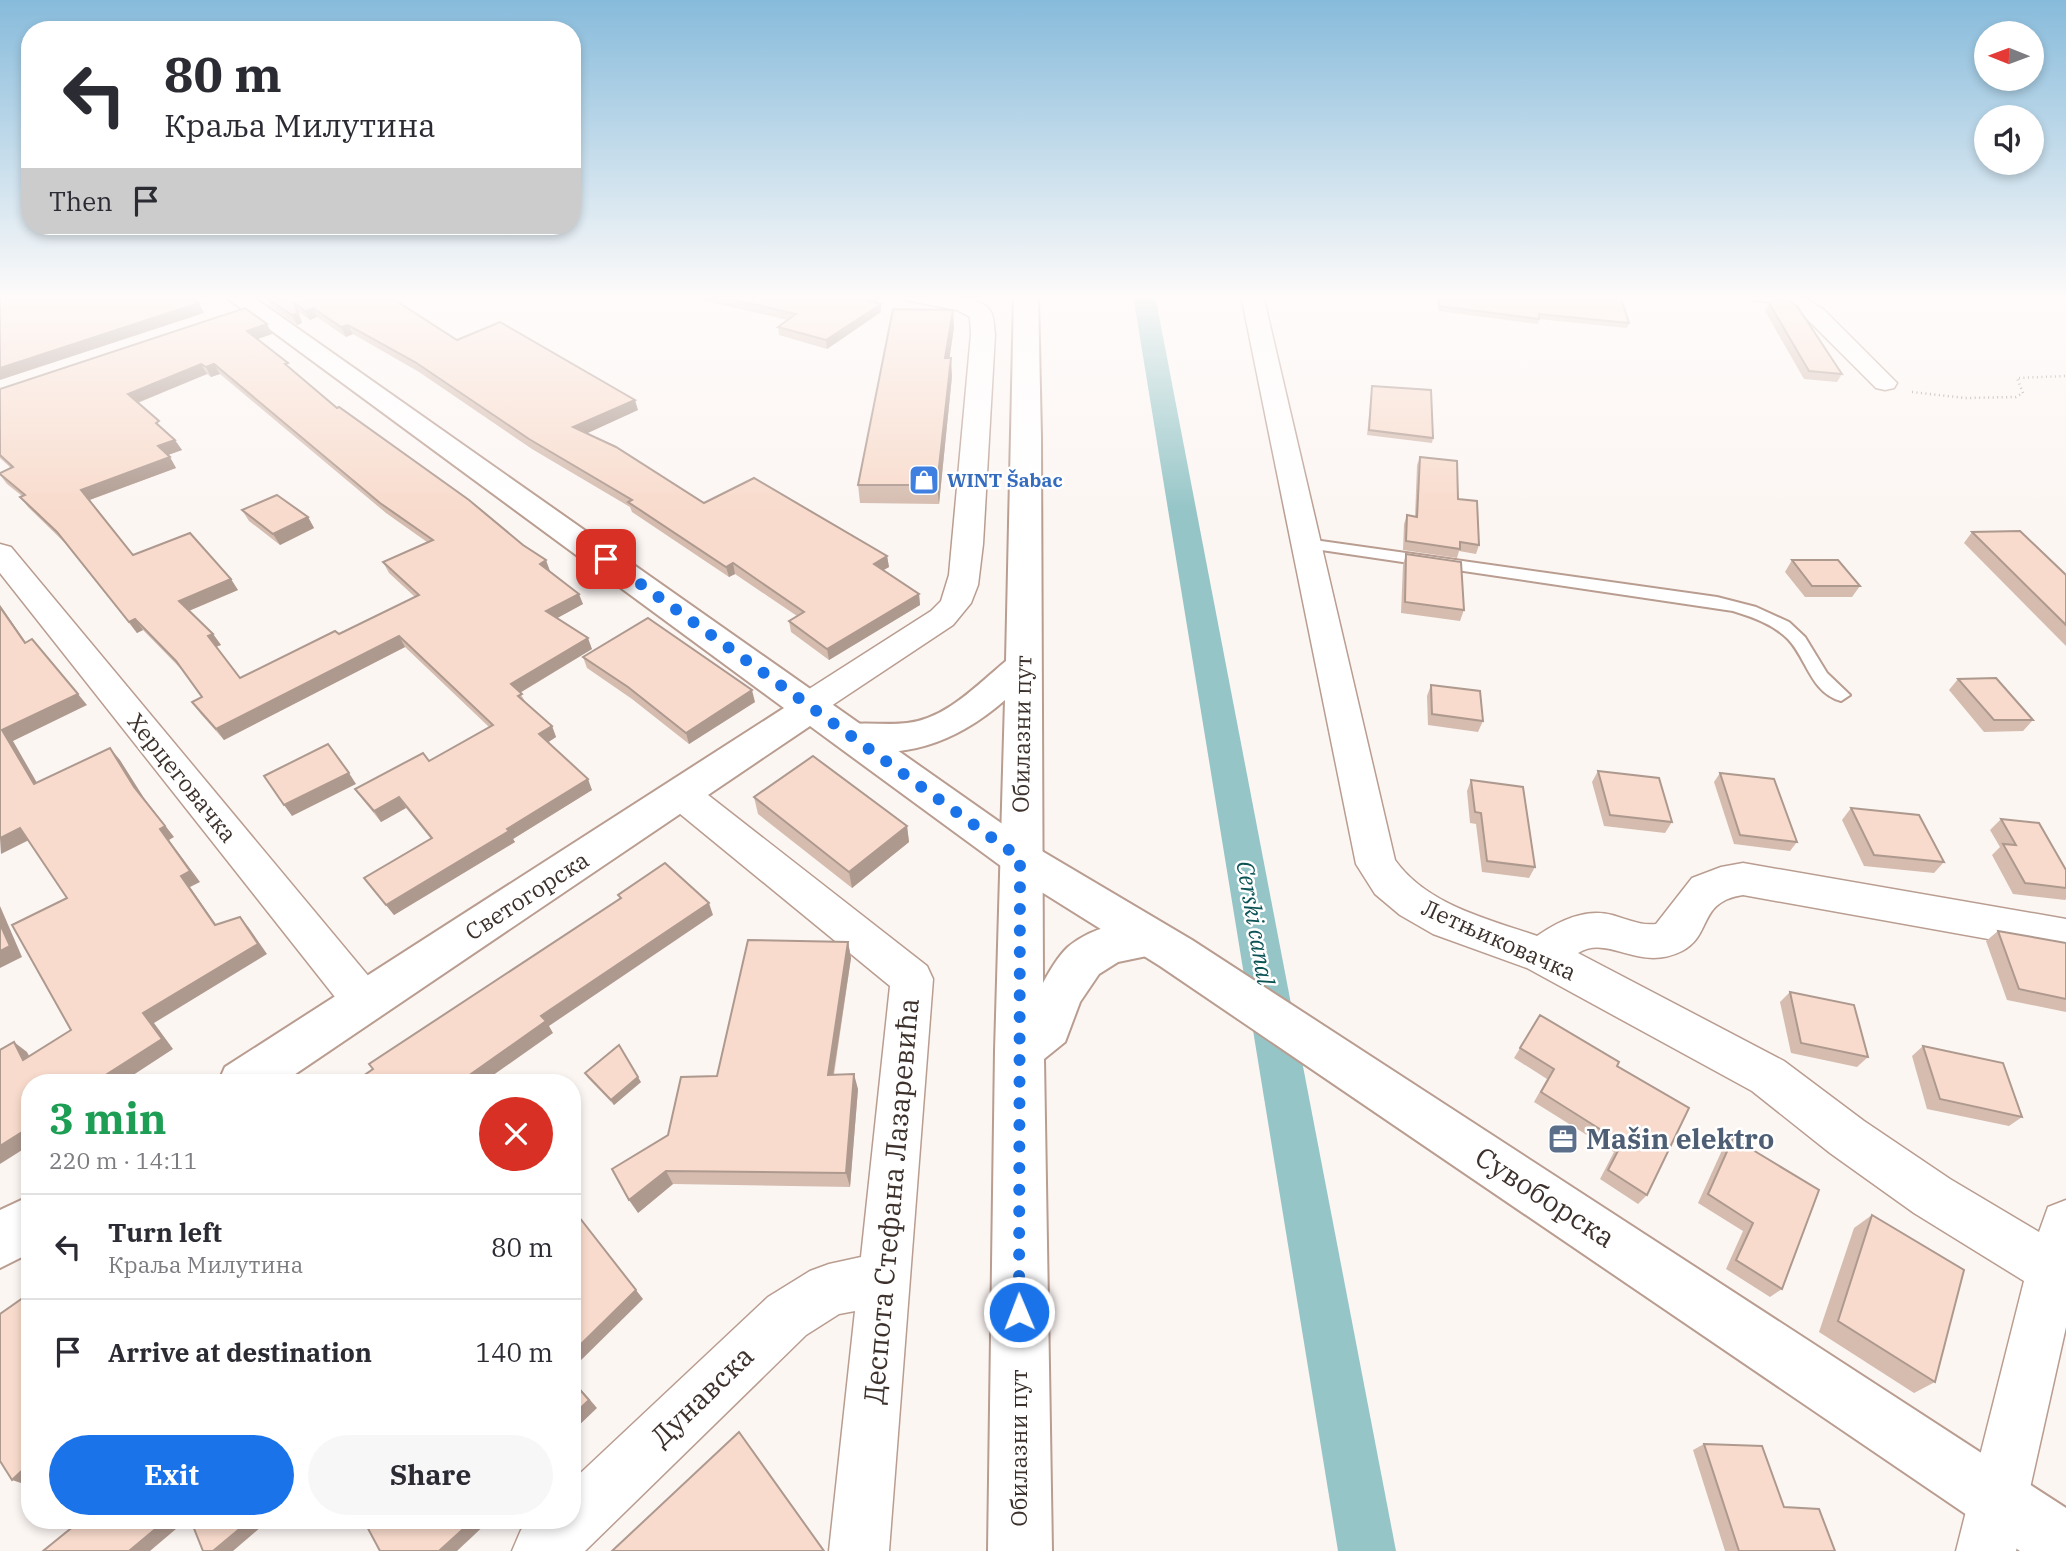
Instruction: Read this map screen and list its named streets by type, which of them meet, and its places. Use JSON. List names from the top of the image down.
{
  "streets": {
    "main road": ["Обилазни пут", "Светогорска", "Сувоборска"],
    "street": [
      "Херцеговачка",
      "Летњиковачка",
      "Деспота Стефана Лазаревића",
      "Дунавска"
    ]
  },
  "crossings": [
    ["Обилазни пут", "Сувоборска"],
    ["Херцеговачка", "Светогорска"],
    ["Светогорска", "Сувоборска"],
    ["Светогорска", "Деспота Стефана Лазаревића"],
    ["Деспота Стефана Лазаревића", "Дунавска"]
  ],
  "water": ["Cerski canal"],
  "places": {
    "shop": ["WINT Šabac"],
    "office": ["Mašin elektro"]
  },
  "north": "left",
  "page": {
    "turn": ["80 m", "Краља Милутина"],
    "then": "Then",
    "heading": ["3 min", "220 m · 14:11"],
    "list": [
      {
        "name": "Turn left",
        "note": "Краља Милутина",
        "value": "80 m"
      },
      {
        "name": "Arrive at destination",
        "value": "140 m"
      }
    ],
    "buttons": ["Exit", "Share"]
  }
}
